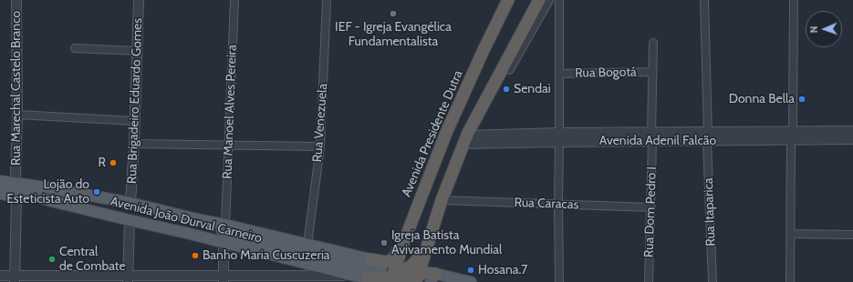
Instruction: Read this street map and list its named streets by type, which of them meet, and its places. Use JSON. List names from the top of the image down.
{
  "streets": {
    "highway": ["Avenida Presidente Dutra"],
    "main road": ["Avenida João Durval Carneiro"],
    "street": [
      "Rua Bogotá",
      "Rua Marechal Castelo Branco",
      "Rua Brigadeiro Eduardo Gomes",
      "Rua Manoel Alves Pereira",
      "Rua Venezuela",
      "Avenida Adenil Falcão",
      "Rua Caracas",
      "Rua Dom Pedro I",
      "Rua Itaparica"
    ]
  },
  "crossings": [
    ["Rua Bogotá", "Rua Dom Pedro I"],
    ["Rua Brigadeiro Eduardo Gomes", "Avenida João Durval Carneiro"],
    ["Rua Manoel Alves Pereira", "Avenida João Durval Carneiro"],
    ["Rua Venezuela", "Avenida João Durval Carneiro"],
    ["Avenida Adenil Falcão", "Rua Dom Pedro I"],
    ["Avenida Adenil Falcão", "Rua Itaparica"],
    ["Rua Caracas", "Rua Dom Pedro I"]
  ],
  "places": [
    "IEF - Igreja Evangélica Fundamentalista",
    "Sendai",
    "Donna Bella",
    "R",
    "Lojão do Esteticista Auto",
    "Igreja Batista Avivamento Mundial",
    "Banho Maria Cuscuzeria",
    "Central de Combate",
    "Hosana.7"
  ],
  "north": "left"
}
